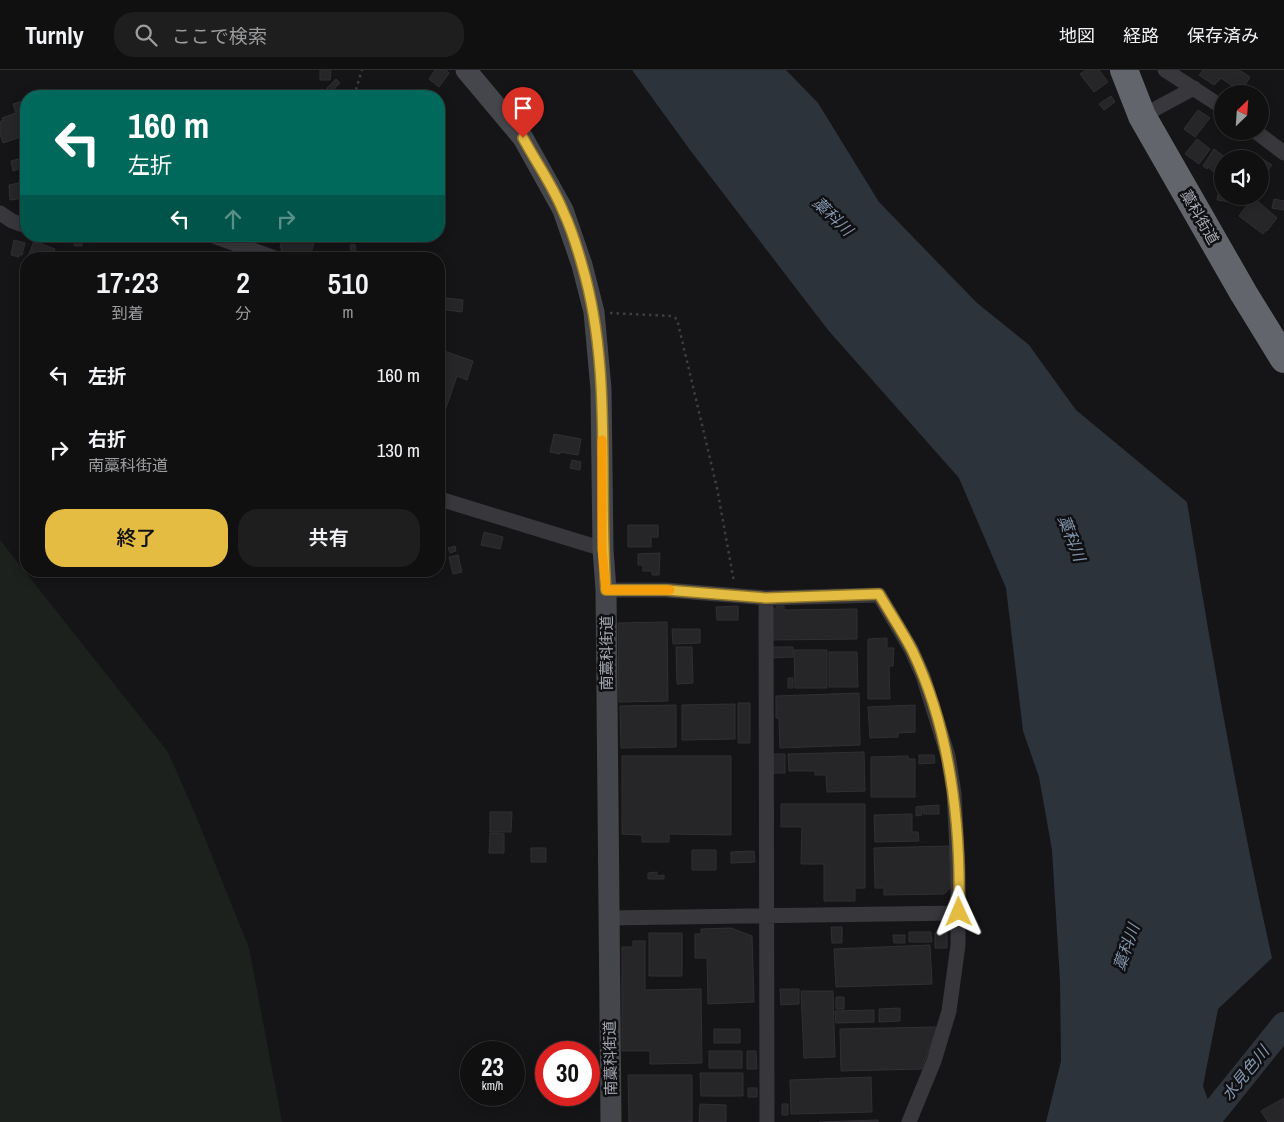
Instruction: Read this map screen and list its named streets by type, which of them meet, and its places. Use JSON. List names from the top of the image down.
{
  "streets": {
    "highway": ["藁科街道"],
    "main road": ["南藁科街道"]
  },
  "water": ["藁科川", "水見色川"],
  "north": "top right",
  "page": {
    "header": "Turnly",
    "search": "ここで検索",
    "nav": ["地図", "経路", "保存済み"],
    "turn": ["160 m", "左折"],
    "eta": [
      "17:23",
      "到着",
      "2",
      "分",
      "510",
      "m"
    ],
    "list": [
      {
        "name": "左折",
        "value": "160 m"
      },
      {
        "name": "右折",
        "note": "南藁科街道",
        "value": "130 m"
      }
    ],
    "buttons": ["終了", "共有"],
    "speed": "23 km/h",
    "limit": "30"
  }
}
